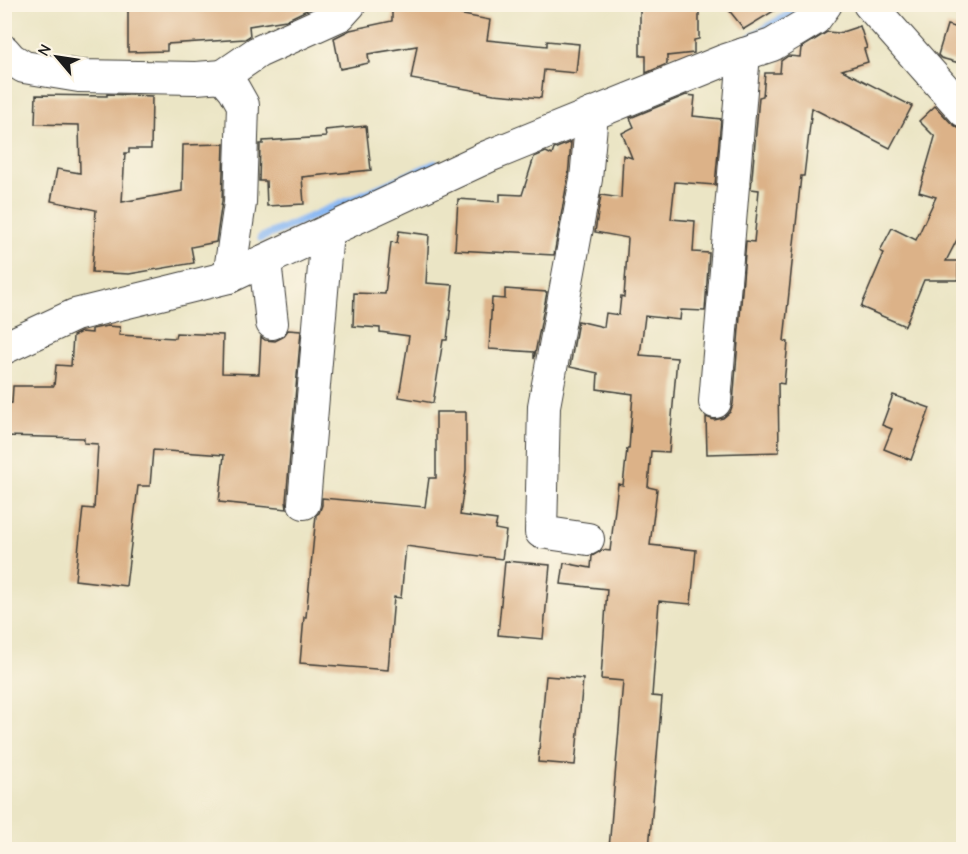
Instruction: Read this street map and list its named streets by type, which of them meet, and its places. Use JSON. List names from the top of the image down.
{
  "north": "top left"
}
